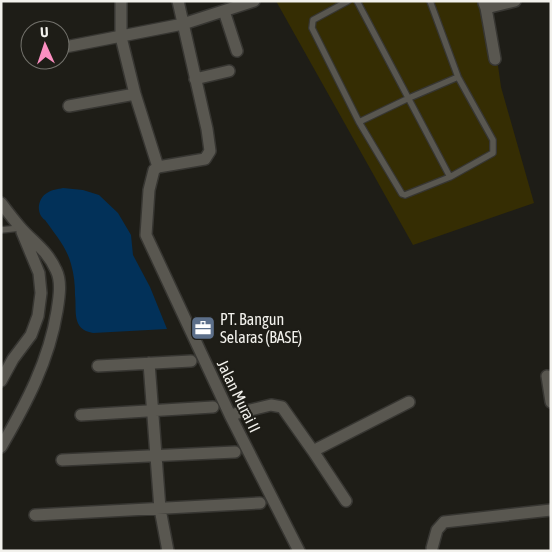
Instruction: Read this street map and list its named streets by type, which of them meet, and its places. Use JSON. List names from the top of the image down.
{
  "streets": {
    "street": ["Jalan Murai II"]
  },
  "places": {
    "office": ["PT. Bangun Selaras (BASE)"]
  },
  "north": "top"
}
